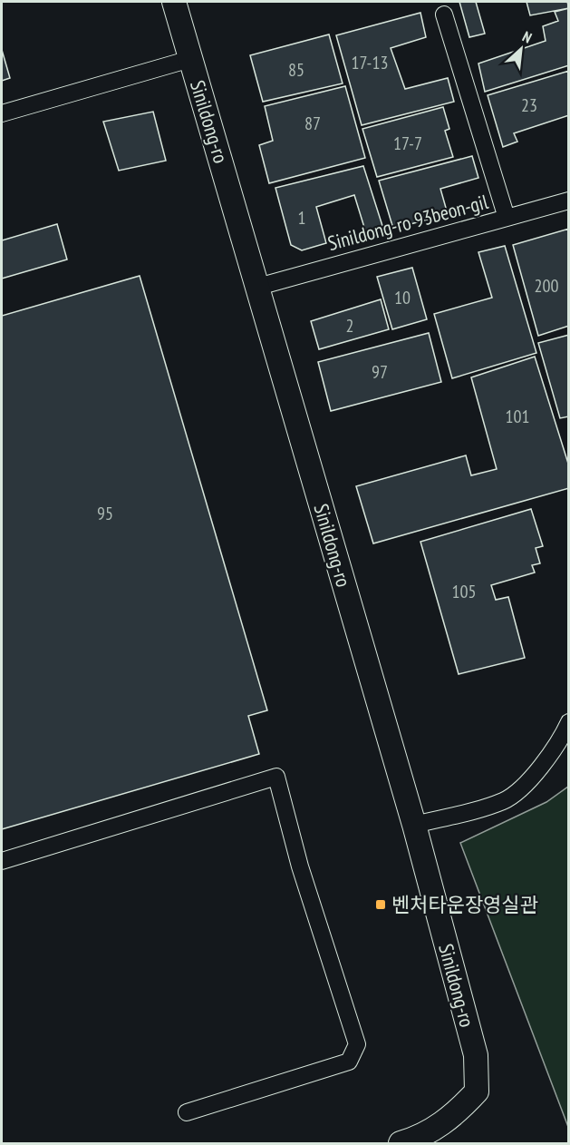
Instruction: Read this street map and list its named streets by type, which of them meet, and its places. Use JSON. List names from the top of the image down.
{
  "streets": {
    "main road": ["Sinildong-ro"],
    "street": ["Sinildong-ro 93beon-gil"]
  },
  "crossings": [
    ["Sinildong-ro", "Sinildong-ro 93beon-gil"]
  ],
  "places": {
    "transit": ["벤처타운장영실관"]
  },
  "house_numbers": [
    "17-13",
    "85",
    "23",
    "87",
    "17-7",
    "1",
    "200",
    "10",
    "2",
    "97",
    "101",
    "95",
    "105"
  ],
  "north": "top right"
}
